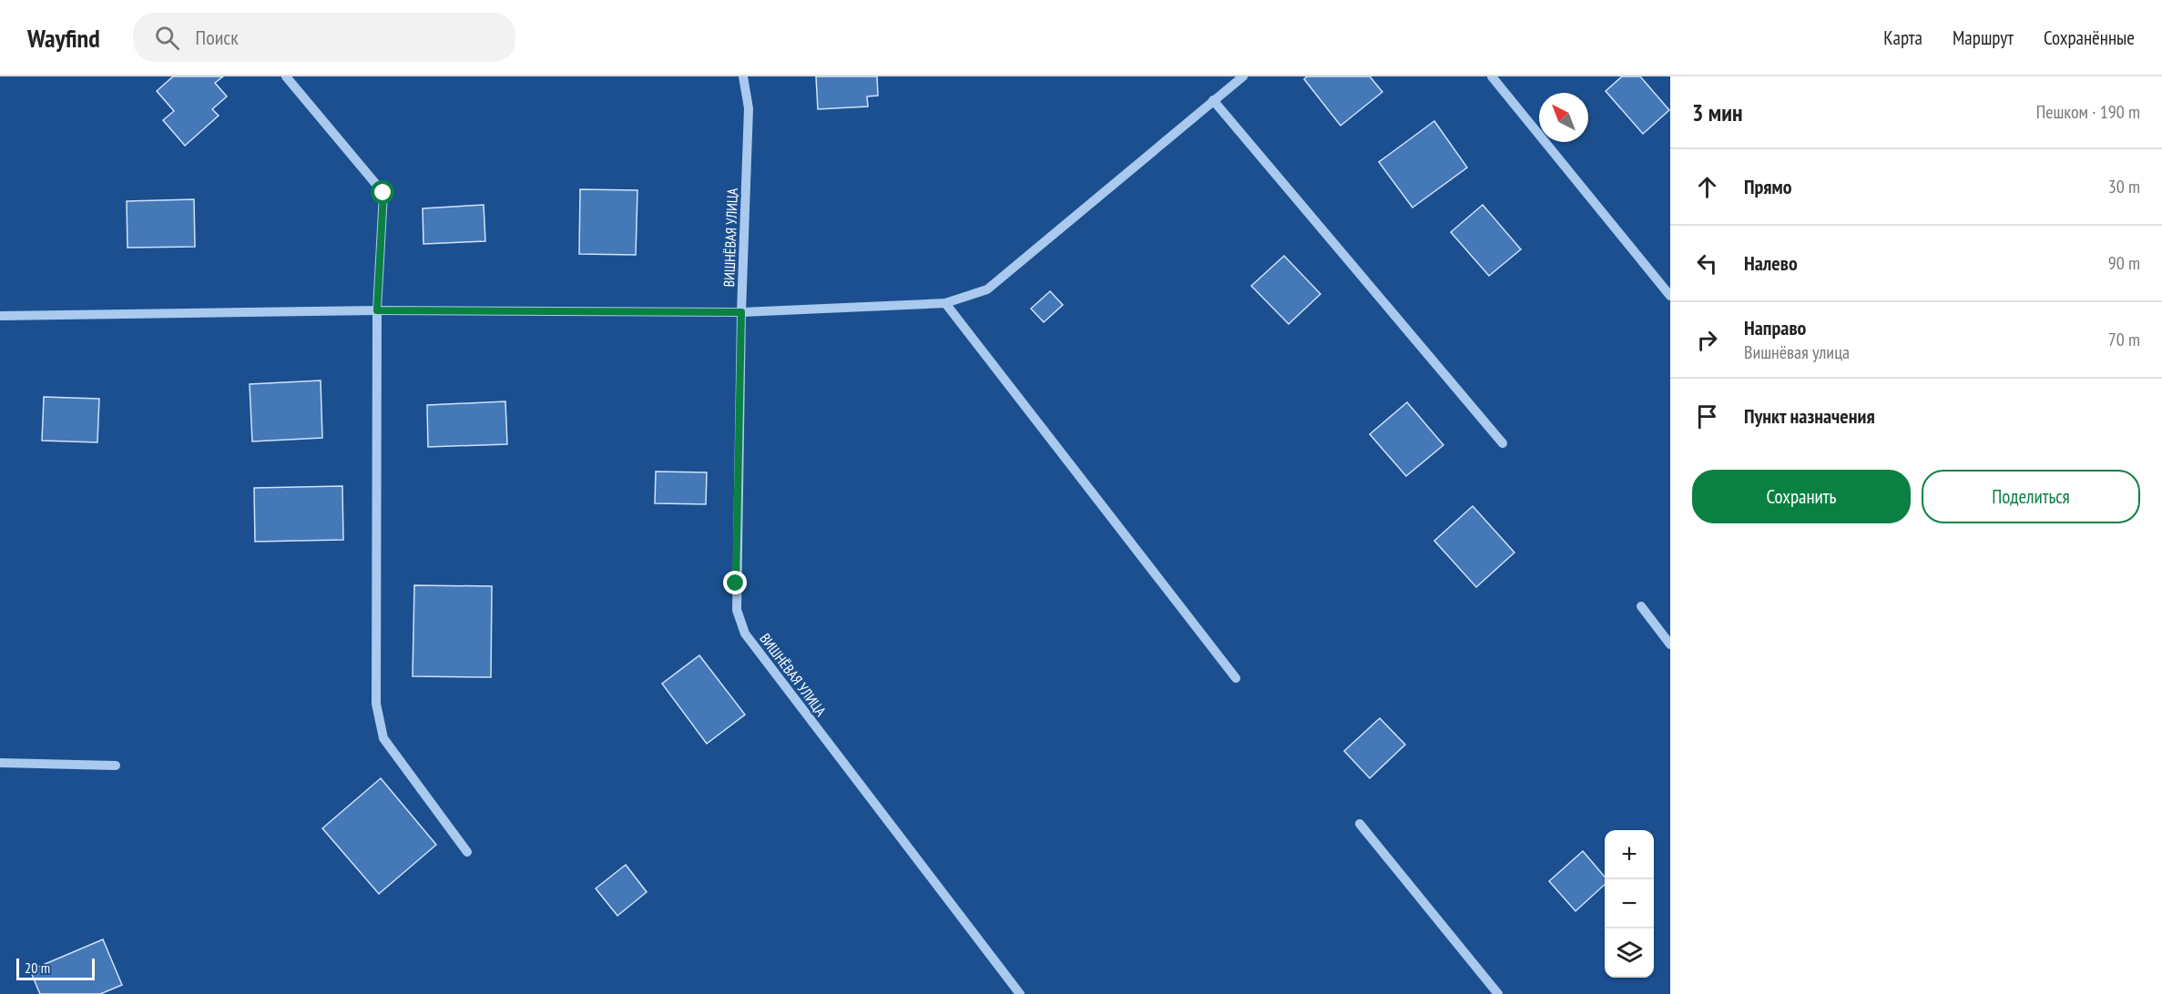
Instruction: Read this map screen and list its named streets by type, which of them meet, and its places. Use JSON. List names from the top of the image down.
{
  "streets": {
    "street": ["ВИШНЁВАЯ УЛИЦА"]
  },
  "scale_bar": "20 m",
  "north": "top left",
  "page": {
    "header": "Wayfind",
    "search": "Поиск",
    "nav": ["Карта", "Маршрут", "Сохранённые"],
    "heading": ["3 мин", "Пешком · 190 m"],
    "list": [
      ["Прямо", "30 m"],
      ["Налево", "90 m"],
      ["Направо", "Вишнёвая улица", "70 m"],
      "Пункт назначения"
    ],
    "buttons": ["Сохранить", "Поделиться"],
    "map_buttons": ["+", "−"],
    "scale": "20 m"
  }
}
